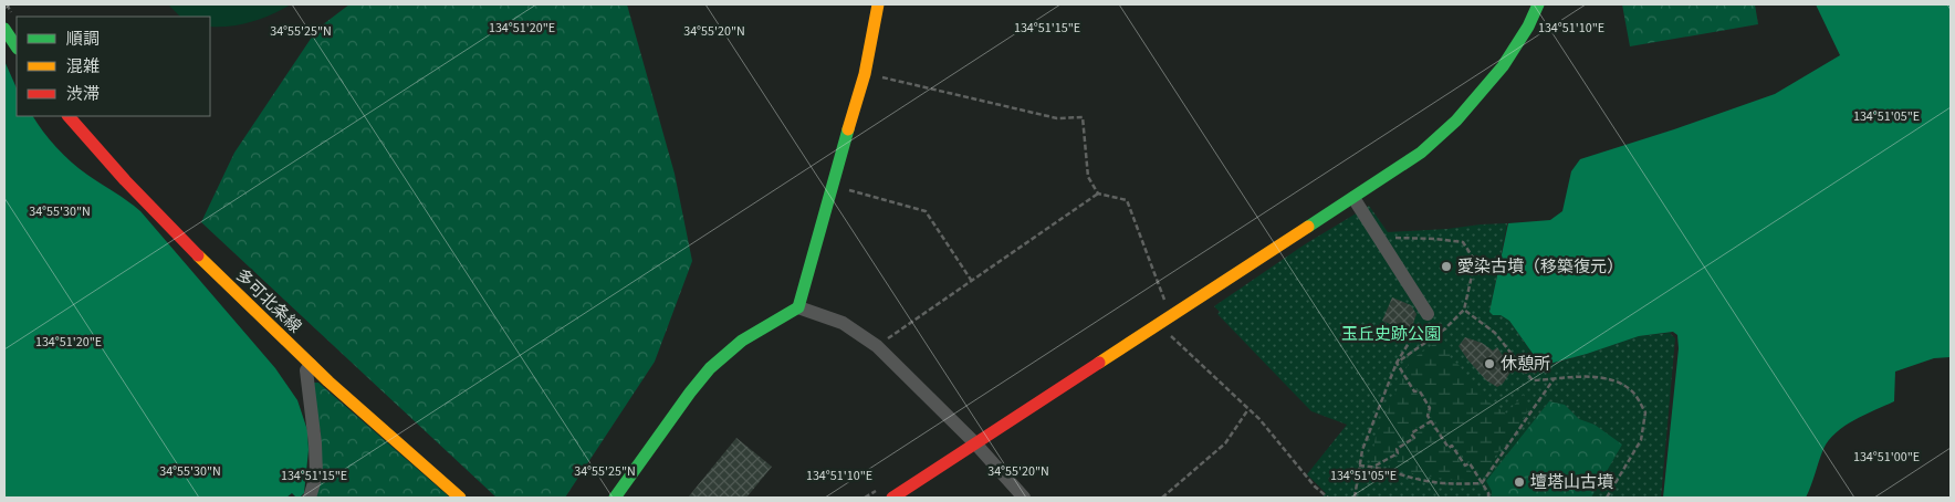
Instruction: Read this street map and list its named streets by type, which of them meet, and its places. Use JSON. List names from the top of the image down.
{
  "streets": {
    "street": ["多可北条線"]
  },
  "parks": ["玉丘史跡公園"],
  "places": ["愛染古墳（移築復元）", "休憩所", "壇塔山古墳"],
  "legend": ["順調", "混雑", "渋滞"],
  "coordinates": [
    "134°51'20\"E",
    "134°51'15\"E",
    "134°51'10\"E",
    "34°55'25\"N",
    "34°55'20\"N",
    "134°51'05\"E",
    "34°55'30\"N",
    "134°51'00\"E"
  ]
}
